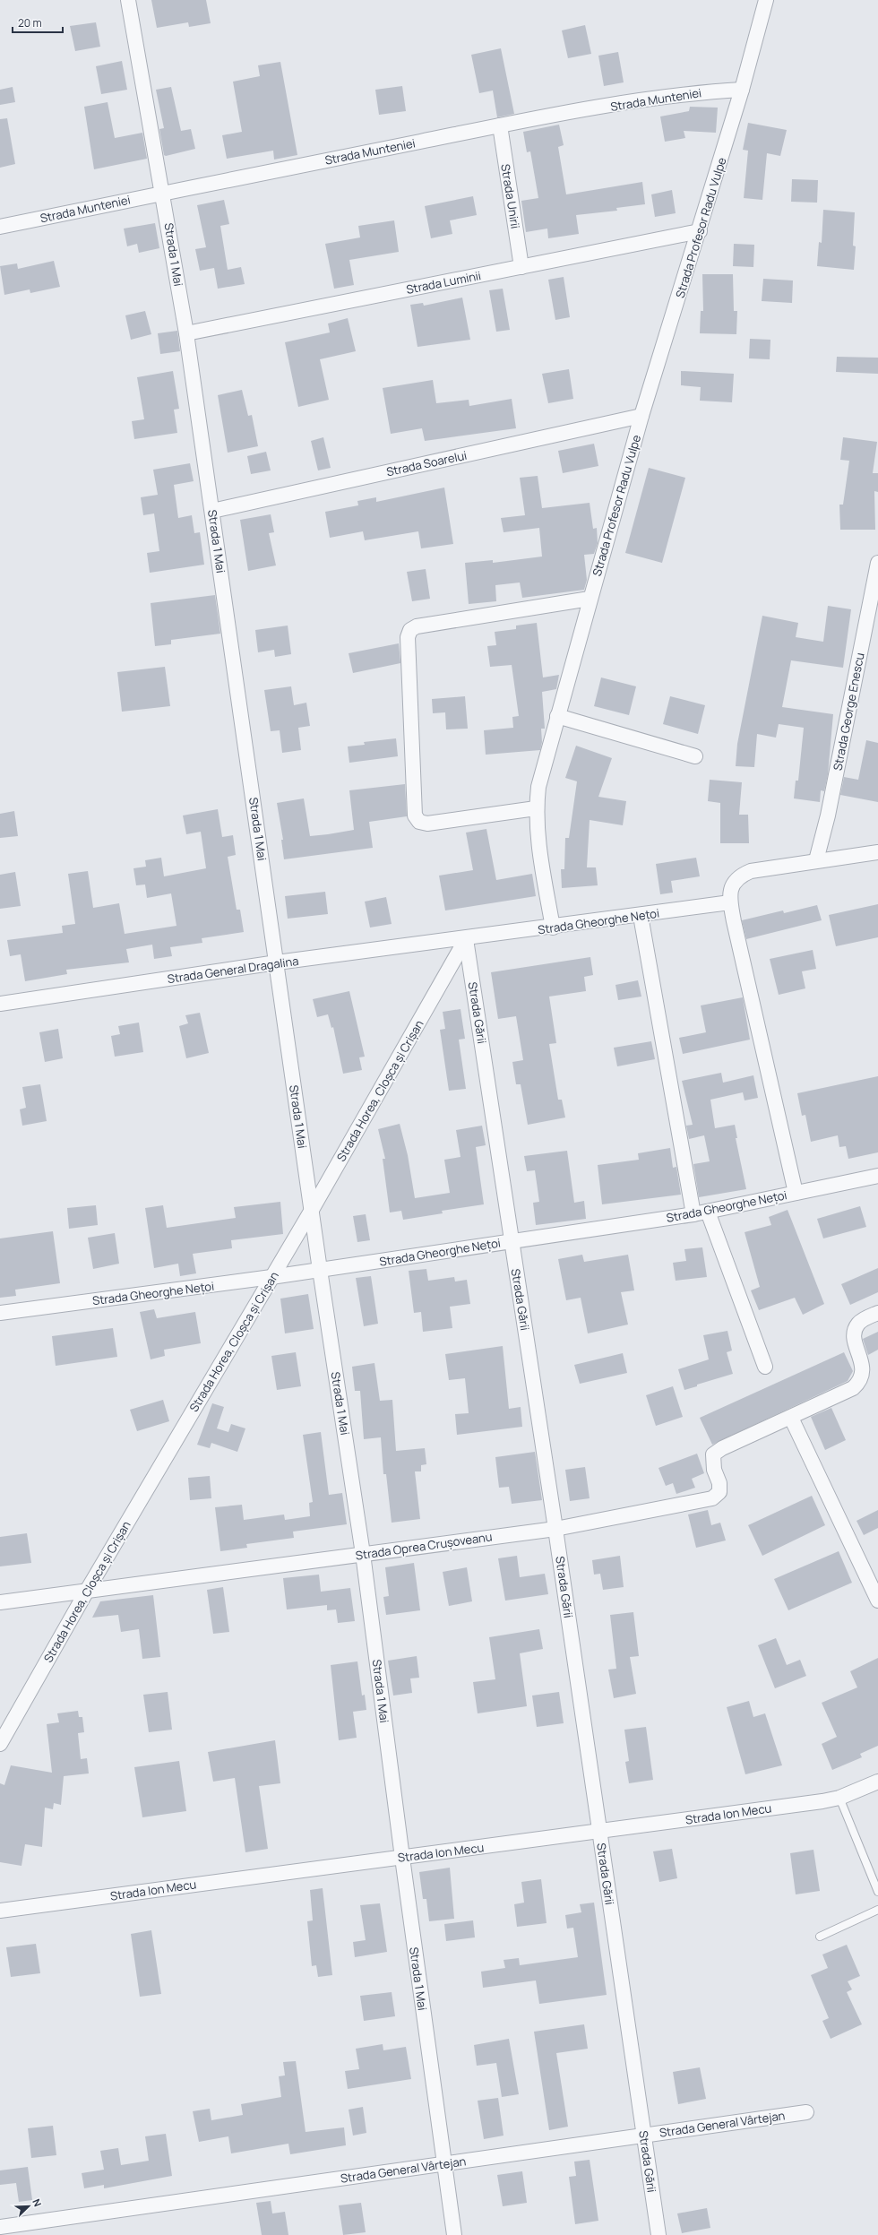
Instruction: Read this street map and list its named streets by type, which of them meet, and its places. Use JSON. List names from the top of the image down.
{
  "streets": {
    "street": [
      "Strada Munteniei",
      "Strada Unirii",
      "Strada Profesor Radu Vulpe",
      "Strada 1 Mai",
      "Strada Luminii",
      "Strada Soarelui",
      "Strada George Enescu",
      "Strada Gheorghe Nețoi",
      "Strada General Dragalina",
      "Strada Gării",
      "Strada Horea, Cloșca și Crișan",
      "Strada Oprea Crușoveanu",
      "Strada Ion Mecu",
      "Strada General Vârtejan"
    ]
  },
  "crossings": [
    ["Strada Munteniei", "Strada Unirii"],
    ["Strada Munteniei", "Strada Profesor Radu Vulpe"],
    ["Strada Munteniei", "Strada 1 Mai"],
    ["Strada Unirii", "Strada Luminii"],
    ["Strada Profesor Radu Vulpe", "Strada Luminii"],
    ["Strada Profesor Radu Vulpe", "Strada Soarelui"],
    ["Strada Profesor Radu Vulpe", "Strada Gheorghe Nețoi"],
    ["Strada 1 Mai", "Strada Luminii"],
    ["Strada 1 Mai", "Strada Soarelui"],
    ["Strada 1 Mai", "Strada Gheorghe Nețoi"],
    ["Strada 1 Mai", "Strada General Dragalina"],
    ["Strada 1 Mai", "Strada Horea, Cloșca și Crișan"],
    ["Strada 1 Mai", "Strada Oprea Crușoveanu"],
    ["Strada 1 Mai", "Strada Ion Mecu"],
    ["Strada 1 Mai", "Strada General Vârtejan"],
    ["Strada Gheorghe Nețoi", "Strada General Dragalina"],
    ["Strada Gheorghe Nețoi", "Strada Gării"],
    ["Strada Gheorghe Nețoi", "Strada Horea, Cloșca și Crișan"],
    ["Strada General Dragalina", "Strada Gării"],
    ["Strada General Dragalina", "Strada Horea, Cloșca și Crișan"],
    ["Strada Gării", "Strada Horea, Cloșca și Crișan"],
    ["Strada Gării", "Strada Oprea Crușoveanu"],
    ["Strada Gării", "Strada Ion Mecu"],
    ["Strada Gării", "Strada General Vârtejan"],
    ["Strada Horea, Cloșca și Crișan", "Strada Oprea Crușoveanu"]
  ],
  "scale_bar": "20 m",
  "north": "top right"
}
